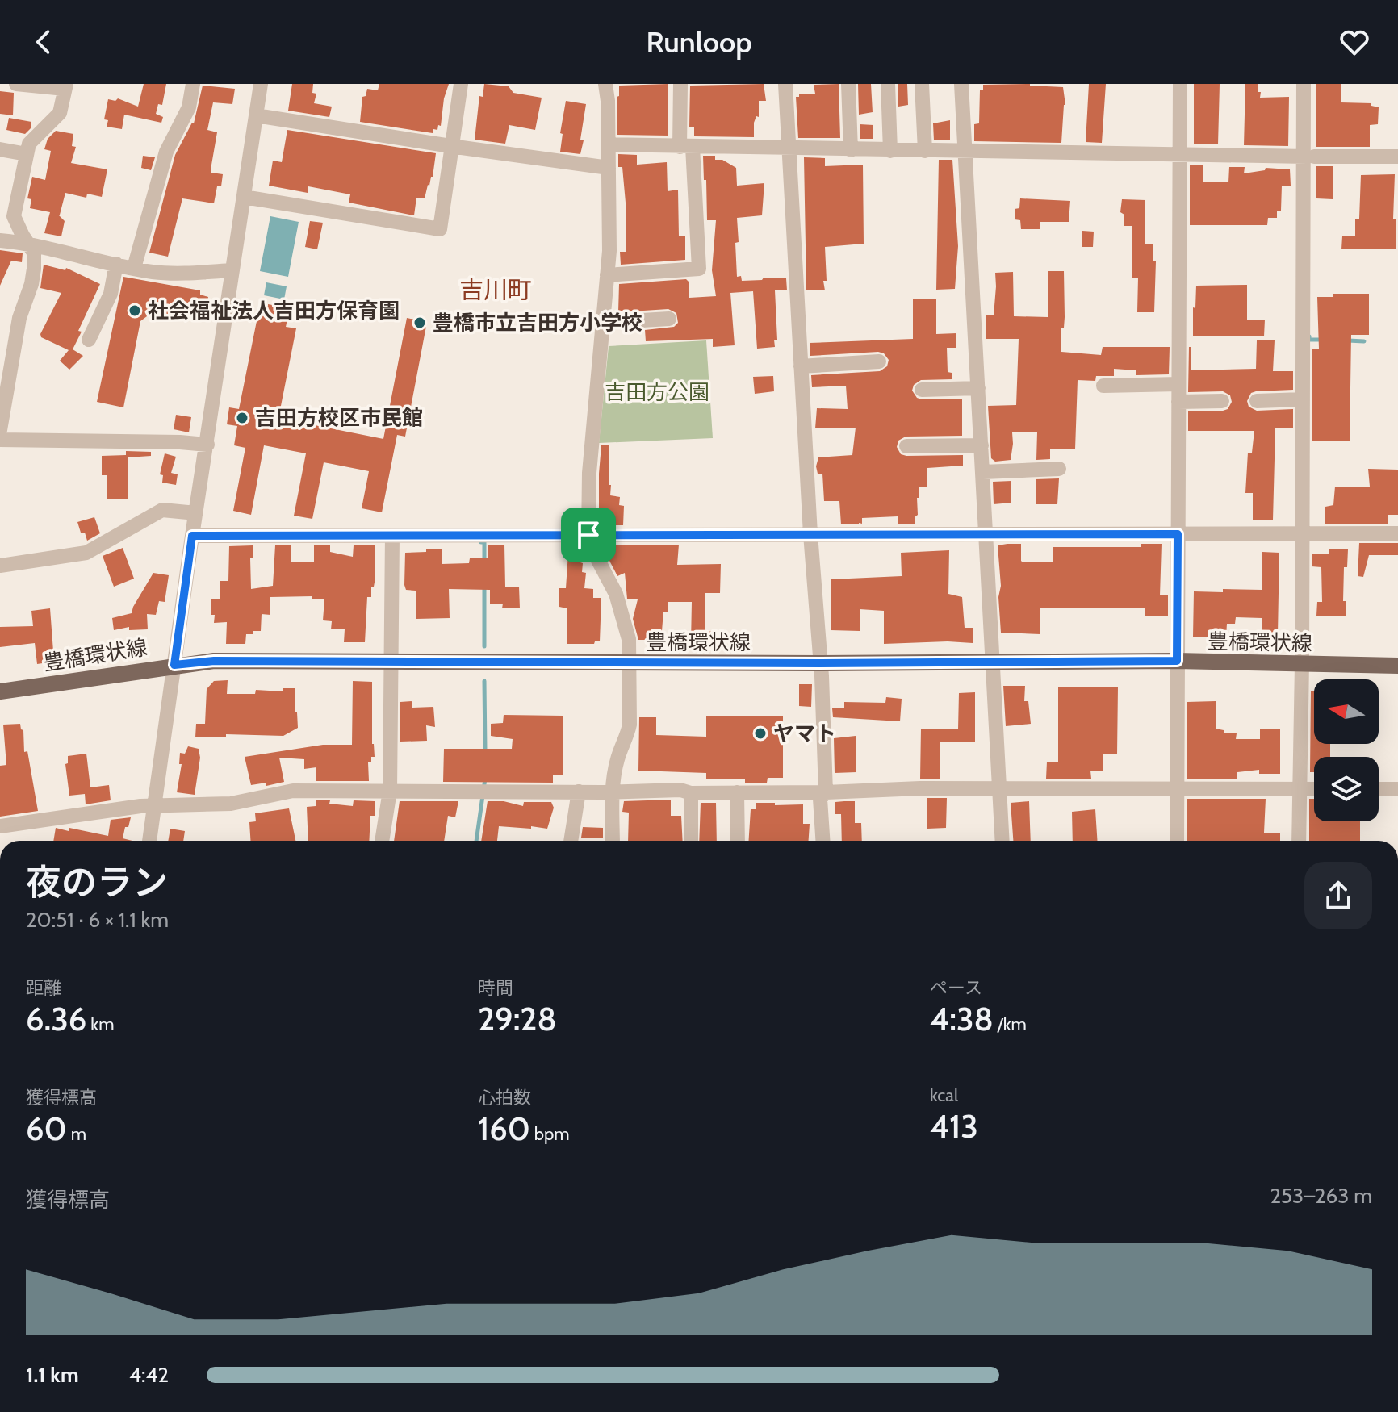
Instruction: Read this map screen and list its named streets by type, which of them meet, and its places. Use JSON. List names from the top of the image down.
{
  "streets": {
    "main road": ["豊橋環状線"]
  },
  "districts": ["吉川町"],
  "parks": ["吉田方公園"],
  "places": [
    "社会福祉法人吉田方保育園",
    "豊橋市立吉田方小学校",
    "吉田方校区市民館",
    "ヤマト"
  ],
  "north": "left",
  "page": {
    "header": "Runloop",
    "heading": ["夜のラン", "20:51 · 6 × 1.1 km"],
    "stats": [
      ["距離", "6.36 km"],
      ["時間", "29:28"],
      ["ペース", "4:38 /km"],
      ["獲得標高", "60 m"],
      ["心拍数", "160 bpm"],
      ["kcal", "413"]
    ],
    "chart": ["獲得標高", "253–263 m"],
    "list": [
      {
        "name": "1.1 km",
        "note": "4:42"
      }
    ]
  }
}
